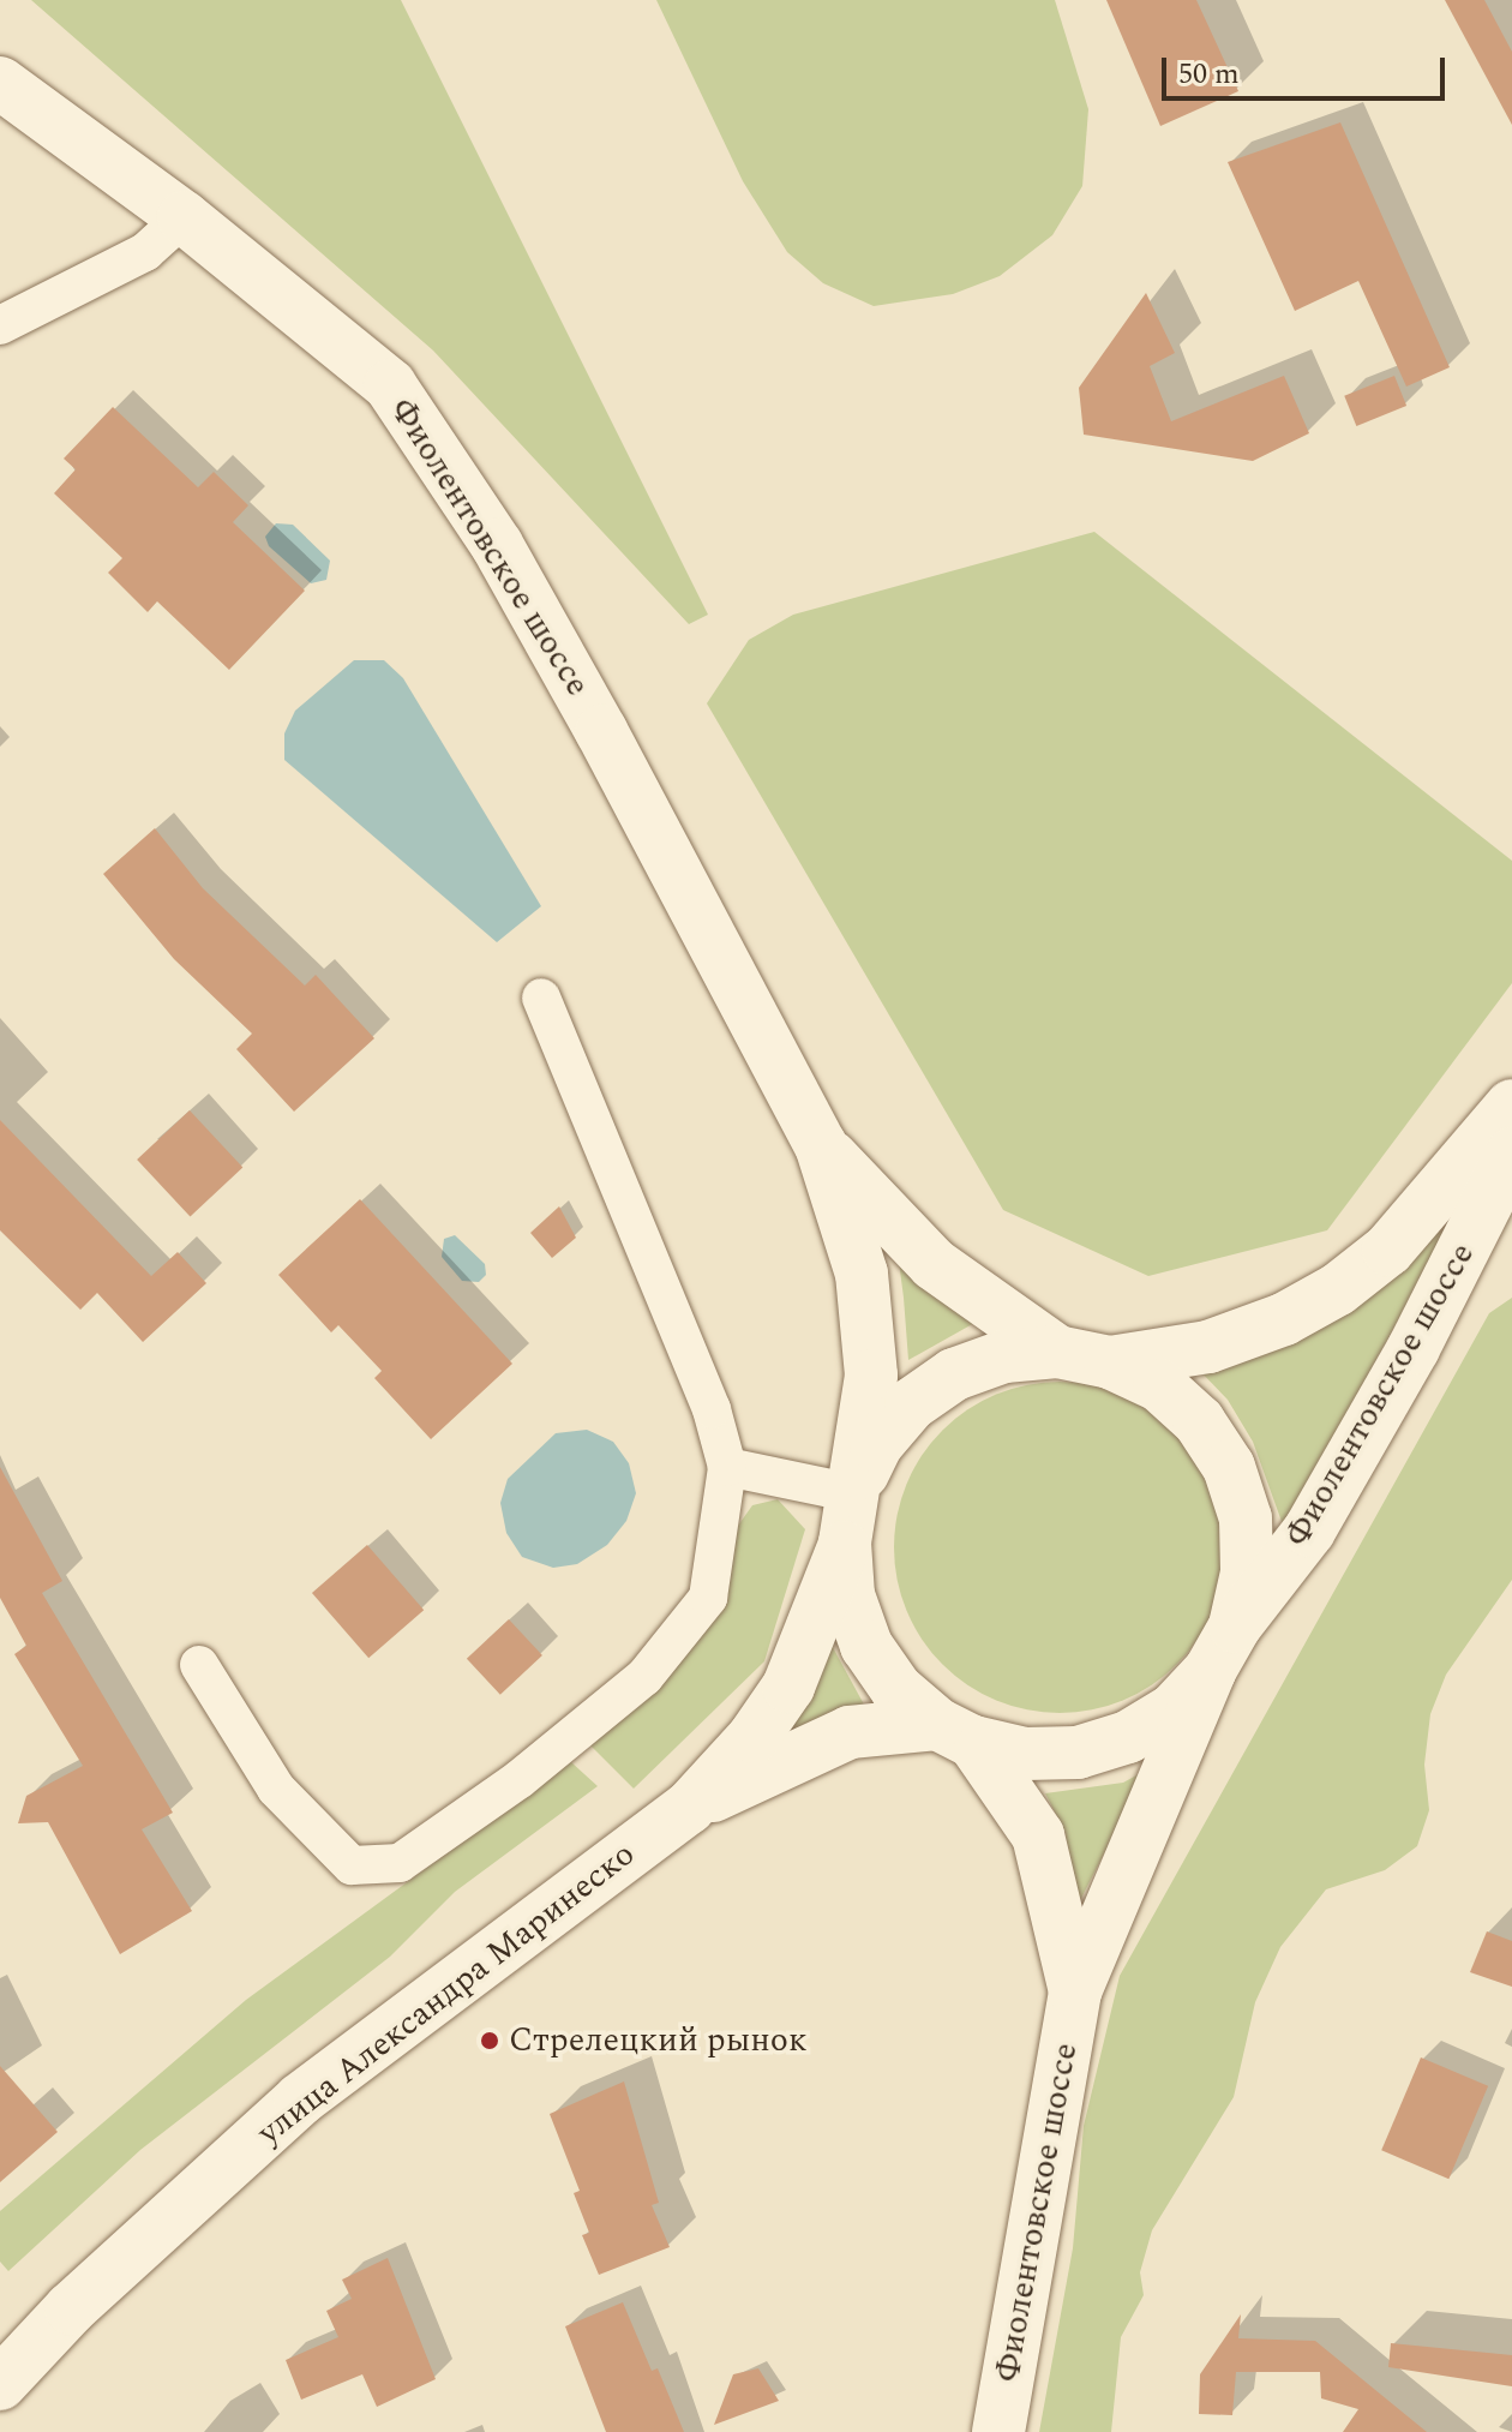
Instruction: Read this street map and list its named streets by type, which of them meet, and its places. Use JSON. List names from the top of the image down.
{
  "streets": {
    "main road": ["Фиолентовское шоссе", "улица Александра Маринеско"]
  },
  "crossings": [
    ["Фиолентовское шоссе", "улица Александра Маринеско"]
  ],
  "places": ["Стрелецкий рынок"],
  "scale_bar": "50 m"
}
